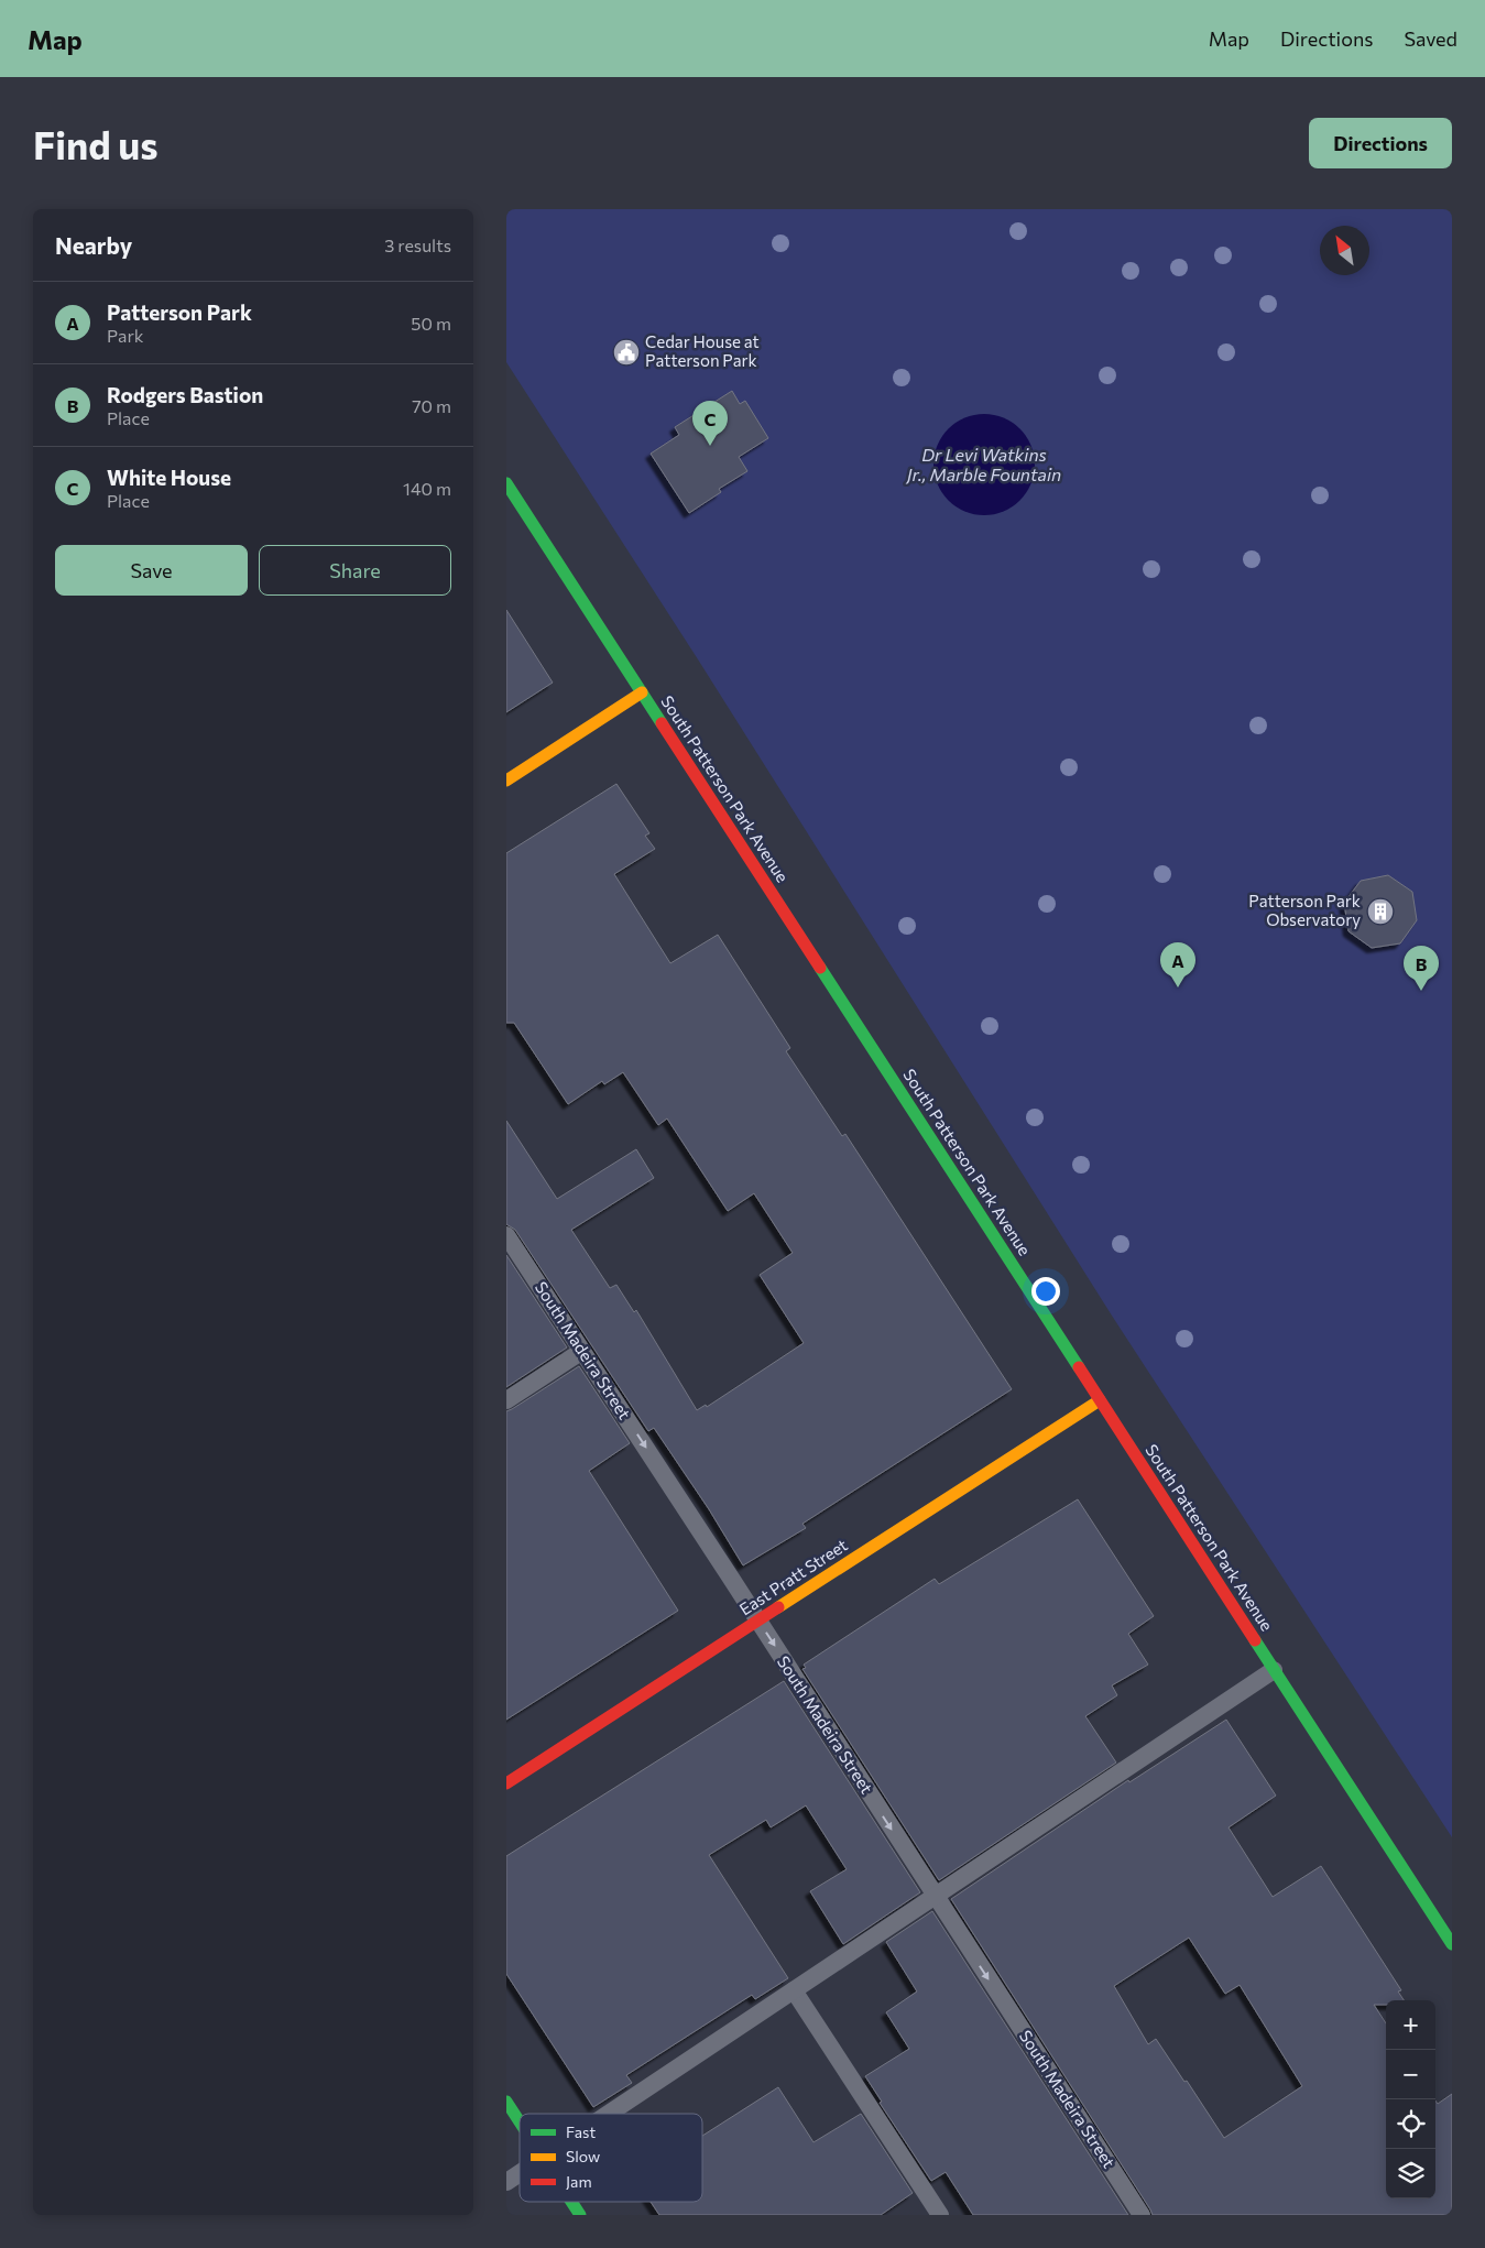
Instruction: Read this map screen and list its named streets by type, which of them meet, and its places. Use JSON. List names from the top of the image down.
{
  "streets": {
    "street": ["South Patterson Park Avenue", "East Pratt Street"],
    "lane": ["South Madeira Street"]
  },
  "crossings": [
    ["South Patterson Park Avenue", "East Pratt Street"],
    ["South Madeira Street", "East Pratt Street"]
  ],
  "one_way": ["South Madeira Street"],
  "water": ["Dr Levi Watkins Jr., Marble Fountain"],
  "places": {
    "public building": ["Cedar House at Patterson Park"],
    "building": ["Patterson Park Observatory"]
  },
  "legend": ["Fast", "Slow", "Jam"],
  "north": "top left",
  "page": {
    "header": "Map",
    "nav": ["Map", "Directions", "Saved"],
    "buttons": [
      "Directions",
      ["Save", "Share"]
    ],
    "title": "Find us",
    "heading": ["Nearby", "3 results"],
    "list": [
      {
        "mark": "A",
        "name": "Patterson Park",
        "note": "Park",
        "value": "50 m"
      },
      {
        "mark": "B",
        "name": "Rodgers Bastion",
        "note": "Place",
        "value": "70 m"
      },
      {
        "mark": "C",
        "name": "White House",
        "note": "Place",
        "value": "140 m"
      }
    ],
    "pins": ["C", "A", "B"],
    "map_buttons": ["+", "−"]
  }
}
